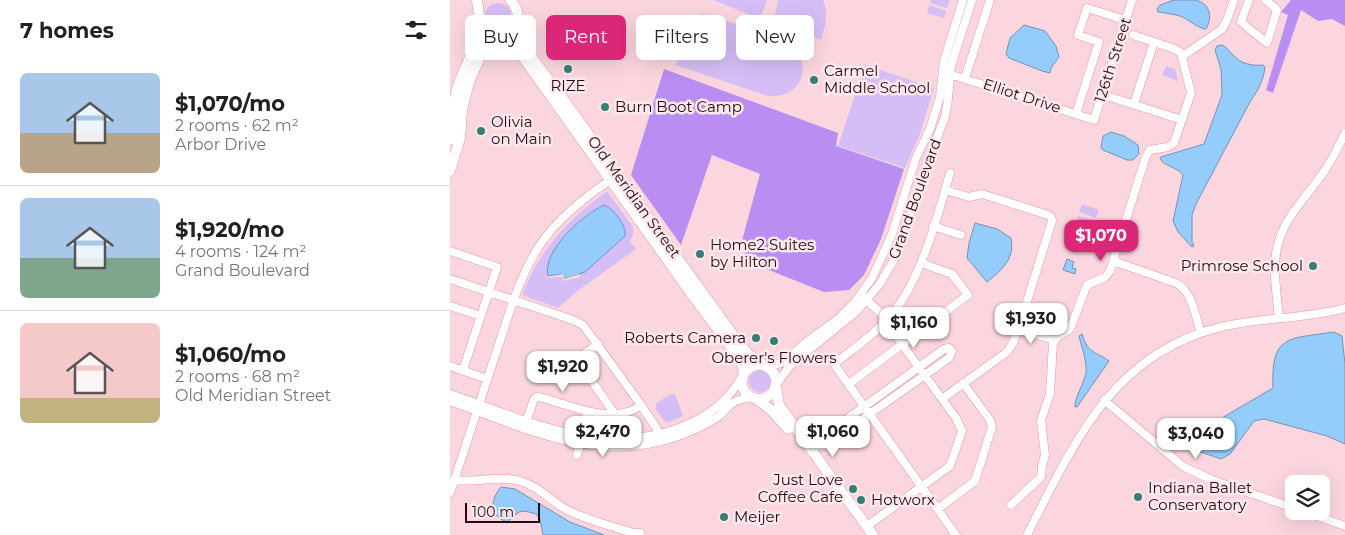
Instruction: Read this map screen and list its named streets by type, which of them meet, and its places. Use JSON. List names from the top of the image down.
{
  "streets": {
    "main road": ["Old Meridian Street"],
    "street": ["126th Street", "Elliot Drive", "Grand Boulevard"]
  },
  "crossings": [
    ["126th Street", "Elliot Drive"],
    ["Elliot Drive", "Grand Boulevard"],
    ["Old Meridian Street", "Grand Boulevard"]
  ],
  "places": [
    "RIZE",
    "Carmel Middle School",
    "Burn Boot Camp",
    "Olivia on Main",
    "Home2 Suites by Hilton",
    "Primrose School",
    "Roberts Camera",
    "Oberer's Flowers",
    "Just Love Coffee Cafe",
    "Indiana Ballet Conservatory",
    "Hotworx",
    "Meijer"
  ],
  "scale_bar": "100 m",
  "page": {
    "heading": "7 homes",
    "chip": [
      "Buy",
      "Rent",
      "Filters",
      "New"
    ],
    "list": [
      {
        "name": "$1,070/mo",
        "note": "2 rooms · 62 m² · Arbor Drive"
      },
      {
        "name": "$1,920/mo",
        "note": "4 rooms · 124 m² · Grand Boulevard"
      },
      {
        "name": "$1,060/mo",
        "note": "2 rooms · 68 m² · Old Meridian Street"
      }
    ],
    "price": [
      "$1,070",
      "$1,930",
      "$1,160",
      "$1,920",
      "$2,470",
      "$1,060",
      "$3,040"
    ],
    "scale": "100 m"
  }
}
